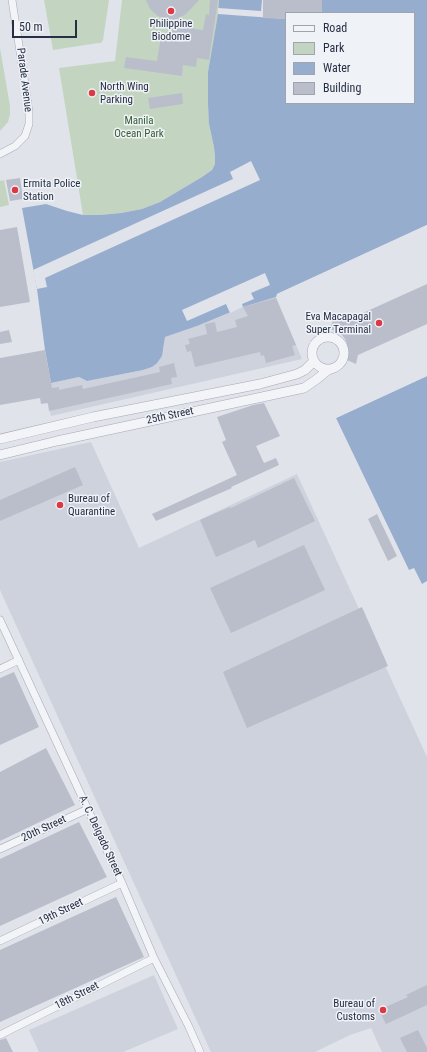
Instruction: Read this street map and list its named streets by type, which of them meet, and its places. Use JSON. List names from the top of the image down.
{
  "streets": {
    "street": [
      "Parade Avenue",
      "25th Street",
      "20th Street",
      "A. C. Delgado Street",
      "19th Street",
      "18th Street"
    ]
  },
  "crossings": [
    ["20th Street", "A. C. Delgado Street"],
    ["A. C. Delgado Street", "19th Street"],
    ["A. C. Delgado Street", "18th Street"]
  ],
  "parks": ["Manila Ocean Park"],
  "places": [
    "Philippine Biodome",
    "North Wing Parking",
    "Ermita Police Station",
    "Eva Macapagal Super Terminal",
    "Bureau of Quarantine",
    "Bureau of Customs"
  ],
  "legend": [
    "Road",
    "Park",
    "Water",
    "Building"
  ],
  "scale_bar": "50 m"
}
